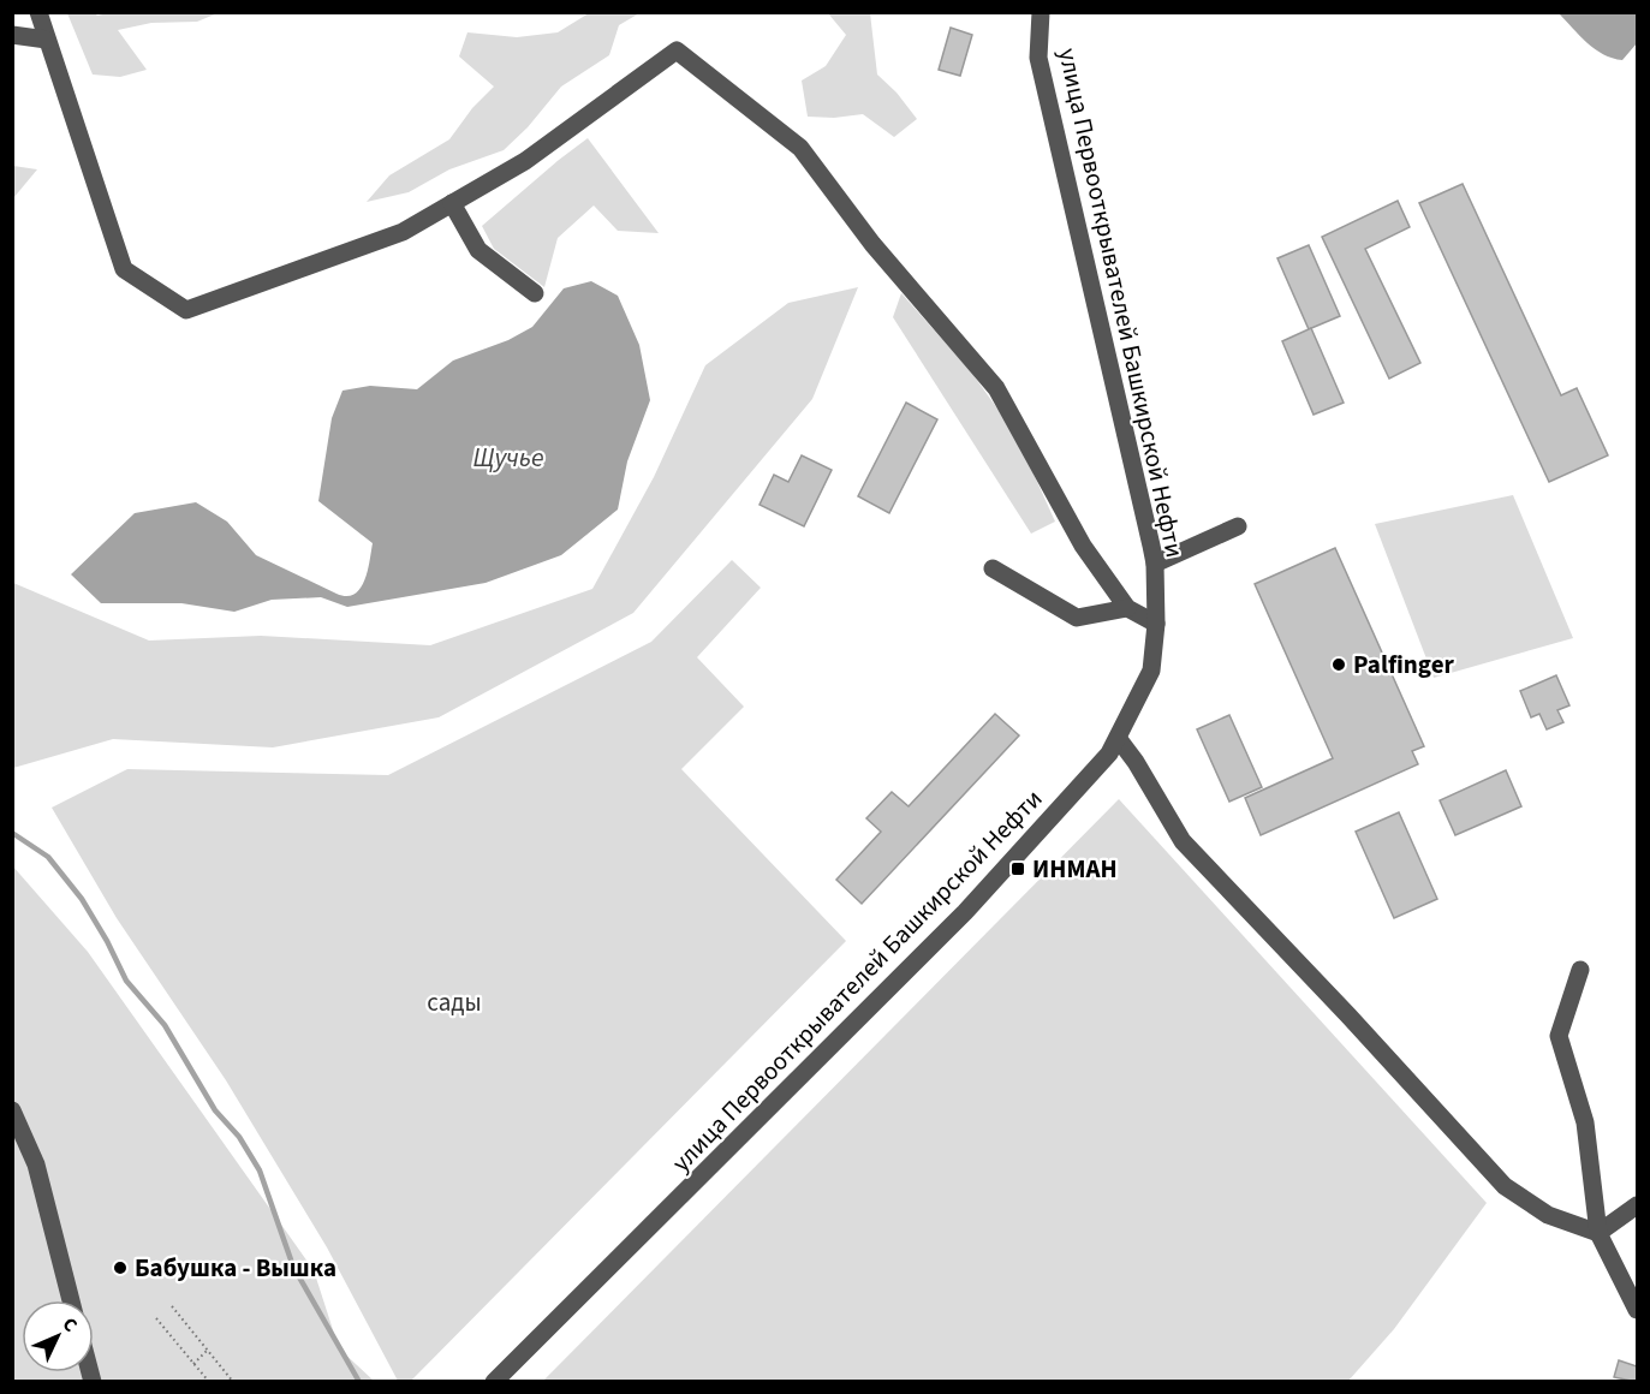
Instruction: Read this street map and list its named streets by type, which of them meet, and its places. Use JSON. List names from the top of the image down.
{
  "streets": {
    "street": ["улица Первооткрывателей Башкирской Нефти"]
  },
  "water": ["Щучье"],
  "parks": ["сады"],
  "places": {
    "other": ["Palfinger", "Бабушка - Вышка"],
    "transit": ["ИНМАН"]
  },
  "north": "top right"
}
